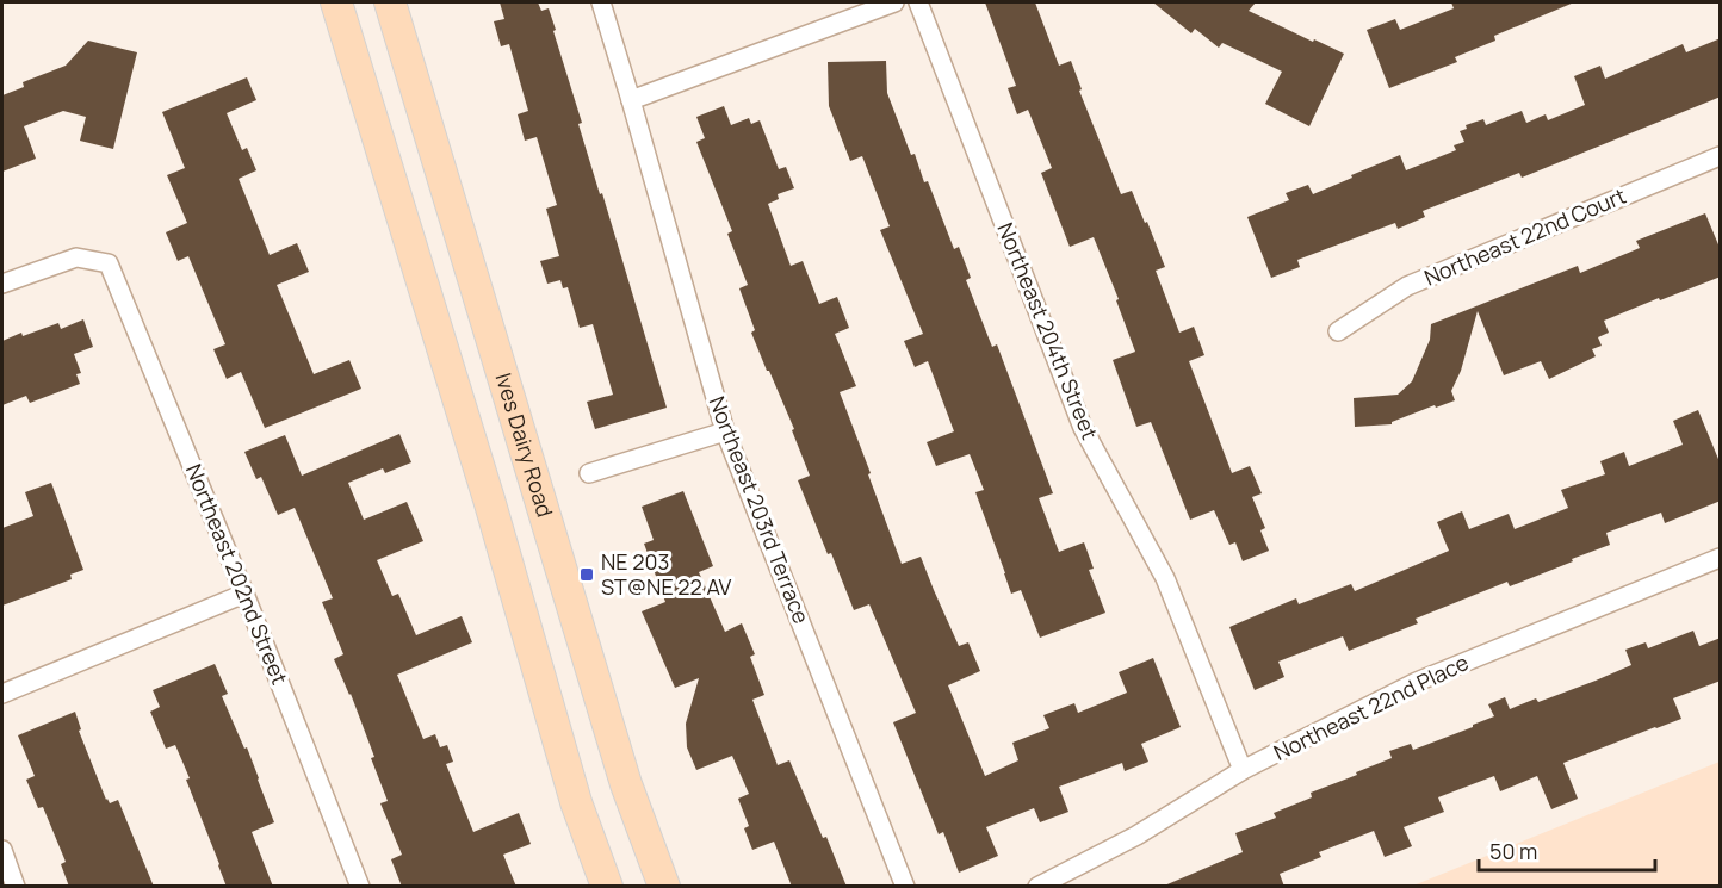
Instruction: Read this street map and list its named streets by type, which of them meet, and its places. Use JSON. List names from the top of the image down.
{
  "streets": {
    "main road": ["Ives Dairy Road"],
    "street": [
      "Northeast 22nd Court",
      "Northeast 204th Street",
      "Northeast 203rd Terrace",
      "Northeast 202nd Street",
      "Northeast 22nd Place"
    ]
  },
  "crossings": [
    ["Northeast 204th Street", "Northeast 22nd Place"]
  ],
  "places": {
    "transit": ["NE 203 ST@NE 22 AV"]
  },
  "scale_bar": "50 m"
}
